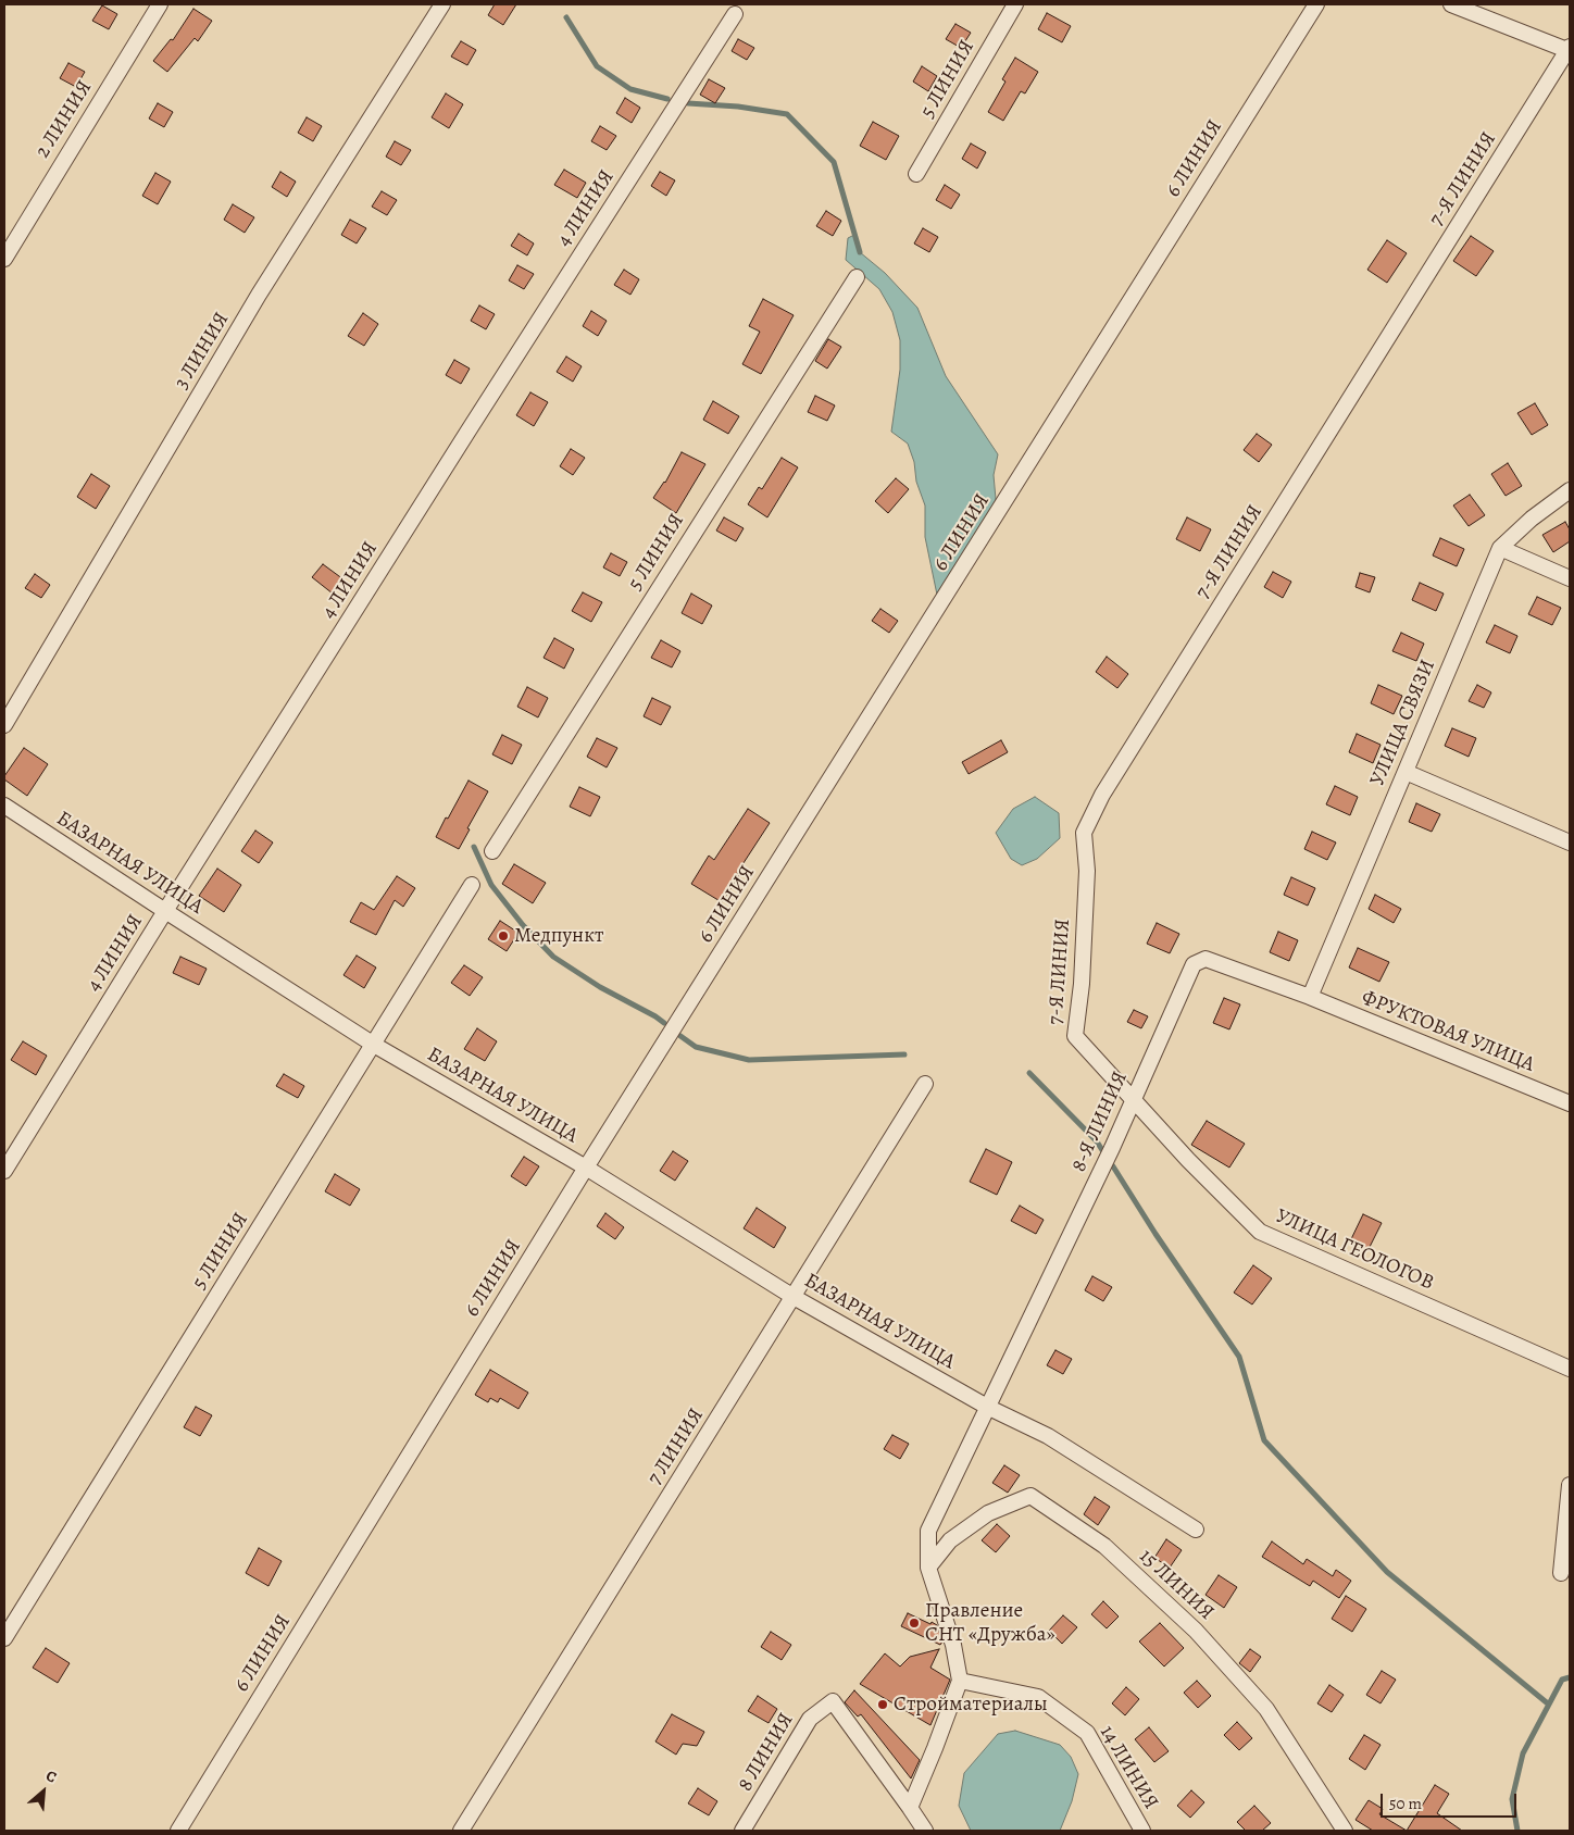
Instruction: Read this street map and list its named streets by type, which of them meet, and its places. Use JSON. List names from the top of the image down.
{
  "streets": {
    "street": [
      "5 ЛИНИЯ",
      "2 ЛИНИЯ",
      "6 ЛИНИЯ",
      "7-Я ЛИНИЯ",
      "4 ЛИНИЯ",
      "3 ЛИНИЯ",
      "УЛИЦА СВЯЗИ",
      "БАЗАРНАЯ УЛИЦА",
      "ФРУКТОВАЯ УЛИЦА",
      "8-Я ЛИНИЯ",
      "УЛИЦА ГЕОЛОГОВ",
      "7 ЛИНИЯ",
      "15 ЛИНИЯ",
      "8 ЛИНИЯ",
      "14 ЛИНИЯ"
    ]
  },
  "crossings": [
    ["5 ЛИНИЯ", "БАЗАРНАЯ УЛИЦА"],
    ["6 ЛИНИЯ", "БАЗАРНАЯ УЛИЦА"],
    ["7-Я ЛИНИЯ", "8-Я ЛИНИЯ"],
    ["7-Я ЛИНИЯ", "УЛИЦА ГЕОЛОГОВ"],
    ["4 ЛИНИЯ", "БАЗАРНАЯ УЛИЦА"],
    ["УЛИЦА СВЯЗИ", "ФРУКТОВАЯ УЛИЦА"],
    ["УЛИЦА СВЯЗИ", "8-Я ЛИНИЯ"],
    ["БАЗАРНАЯ УЛИЦА", "8-Я ЛИНИЯ"],
    ["БАЗАРНАЯ УЛИЦА", "7 ЛИНИЯ"],
    ["ФРУКТОВАЯ УЛИЦА", "8-Я ЛИНИЯ"],
    ["8-Я ЛИНИЯ", "УЛИЦА ГЕОЛОГОВ"],
    ["8-Я ЛИНИЯ", "15 ЛИНИЯ"],
    ["8-Я ЛИНИЯ", "14 ЛИНИЯ"]
  ],
  "places": ["Медпункт", "Правление СНТ «Дружба»", "Стройматериалы"],
  "scale_bar": "50 m",
  "north": "top right"
}
